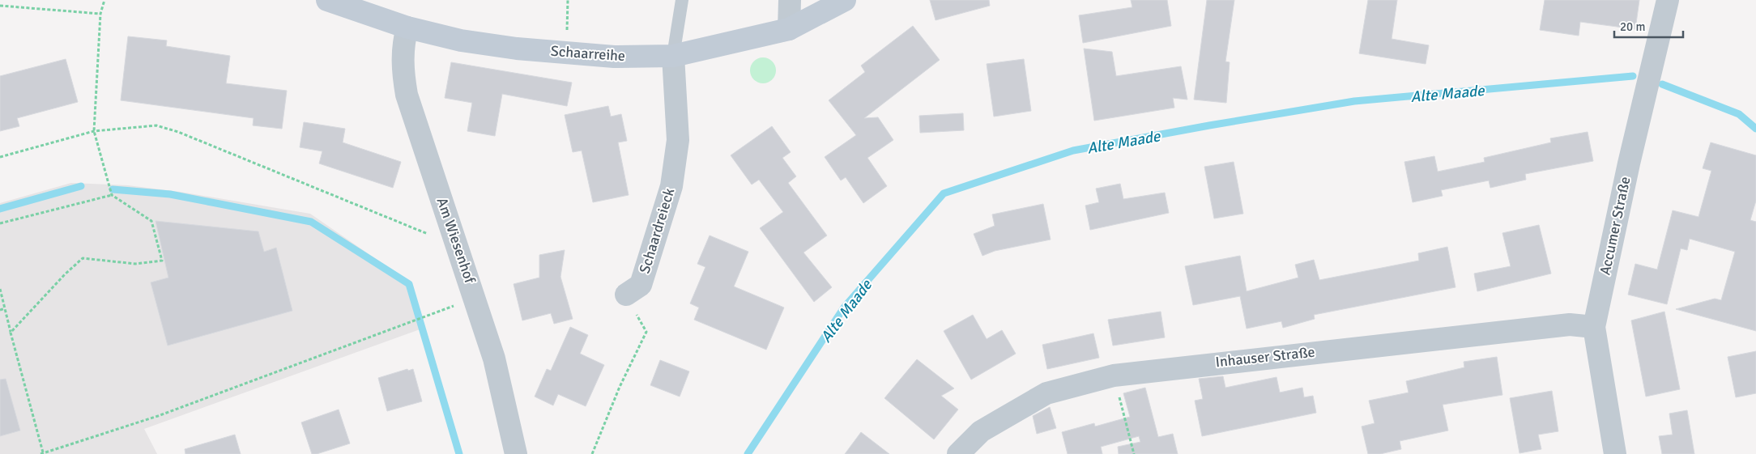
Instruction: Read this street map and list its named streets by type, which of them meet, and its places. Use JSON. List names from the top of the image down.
{
  "streets": {
    "main road": ["Schaarreihe"],
    "street": [
      "Accumer Straße",
      "Schaardreieck",
      "Am Wiesenhof",
      "Inhauser Straße"
    ]
  },
  "crossings": [
    ["Schaarreihe", "Schaardreieck"],
    ["Schaarreihe", "Am Wiesenhof"],
    ["Accumer Straße", "Inhauser Straße"]
  ],
  "water": ["Alte Maade"],
  "scale_bar": "20 m"
}
